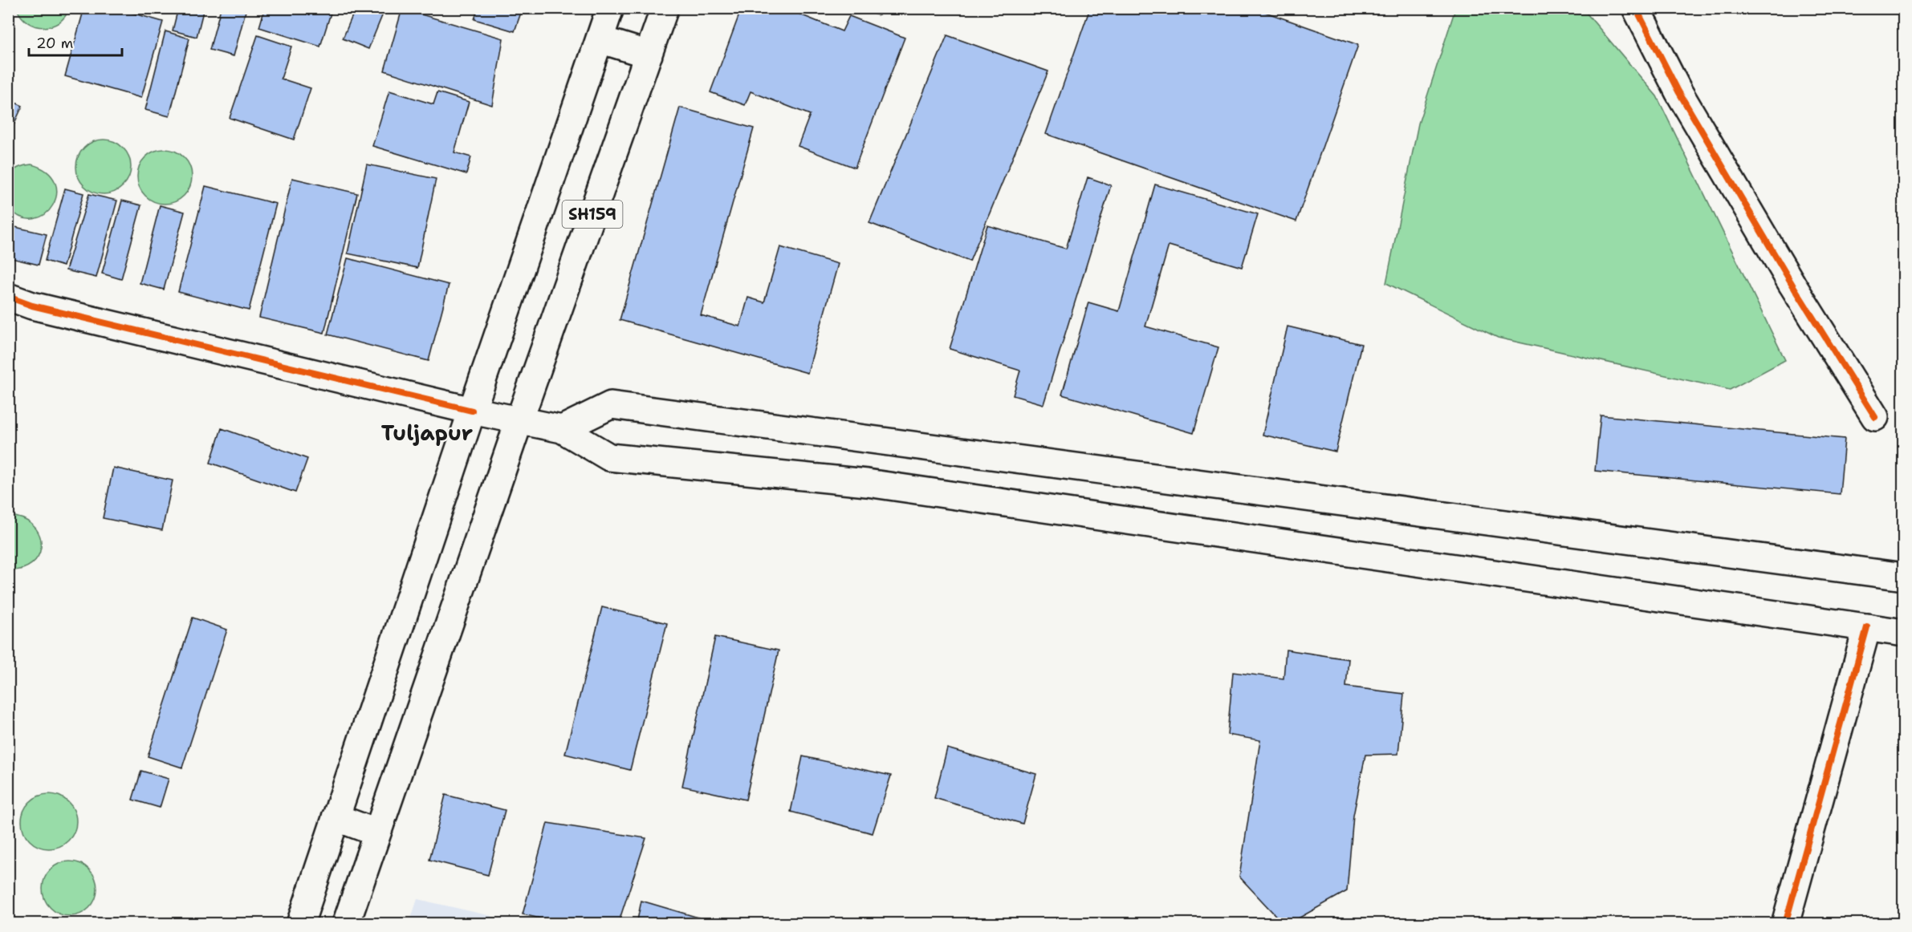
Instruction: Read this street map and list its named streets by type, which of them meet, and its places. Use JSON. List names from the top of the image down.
{
  "streets": {
    "main road": ["SH159"]
  },
  "districts": ["Tuljapur"],
  "scale_bar": "20 m"
}
